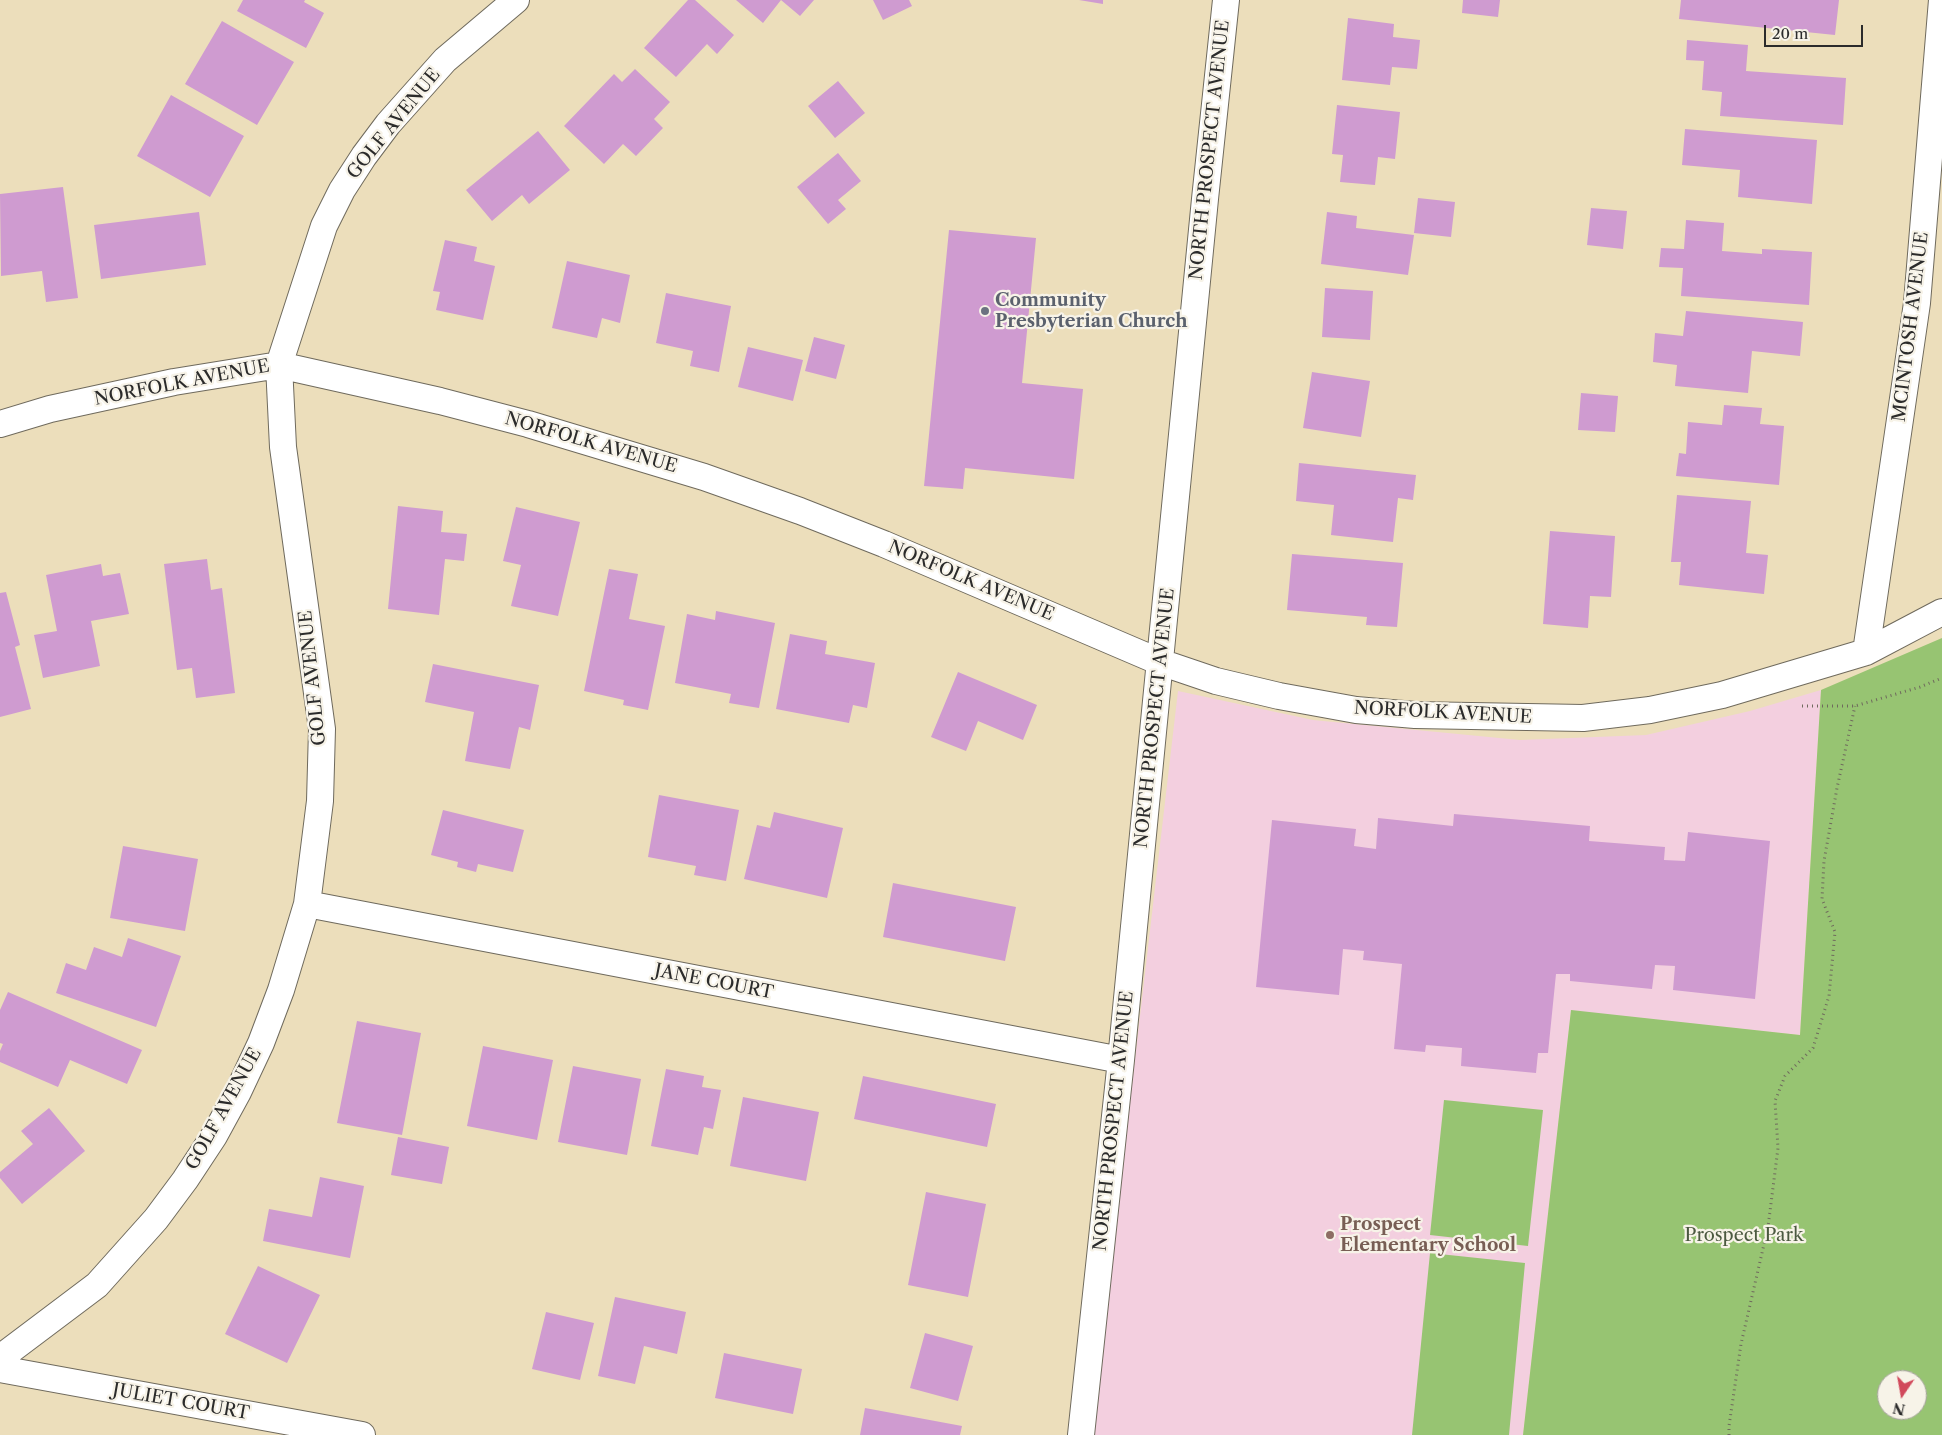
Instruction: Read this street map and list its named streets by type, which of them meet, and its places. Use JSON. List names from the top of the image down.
{
  "streets": {
    "street": [
      "GOLF AVENUE",
      "NORTH PROSPECT AVENUE",
      "MCINTOSH AVENUE",
      "NORFOLK AVENUE",
      "JANE COURT",
      "JULIET COURT"
    ]
  },
  "crossings": [
    ["GOLF AVENUE", "NORFOLK AVENUE"],
    ["GOLF AVENUE", "JANE COURT"],
    ["NORTH PROSPECT AVENUE", "NORFOLK AVENUE"],
    ["NORTH PROSPECT AVENUE", "JANE COURT"],
    ["MCINTOSH AVENUE", "NORFOLK AVENUE"]
  ],
  "parks": ["Prospect Park"],
  "places": ["Community Presbyterian Church", "Prospect Elementary School"],
  "scale_bar": "20 m",
  "north": "bottom"
}
